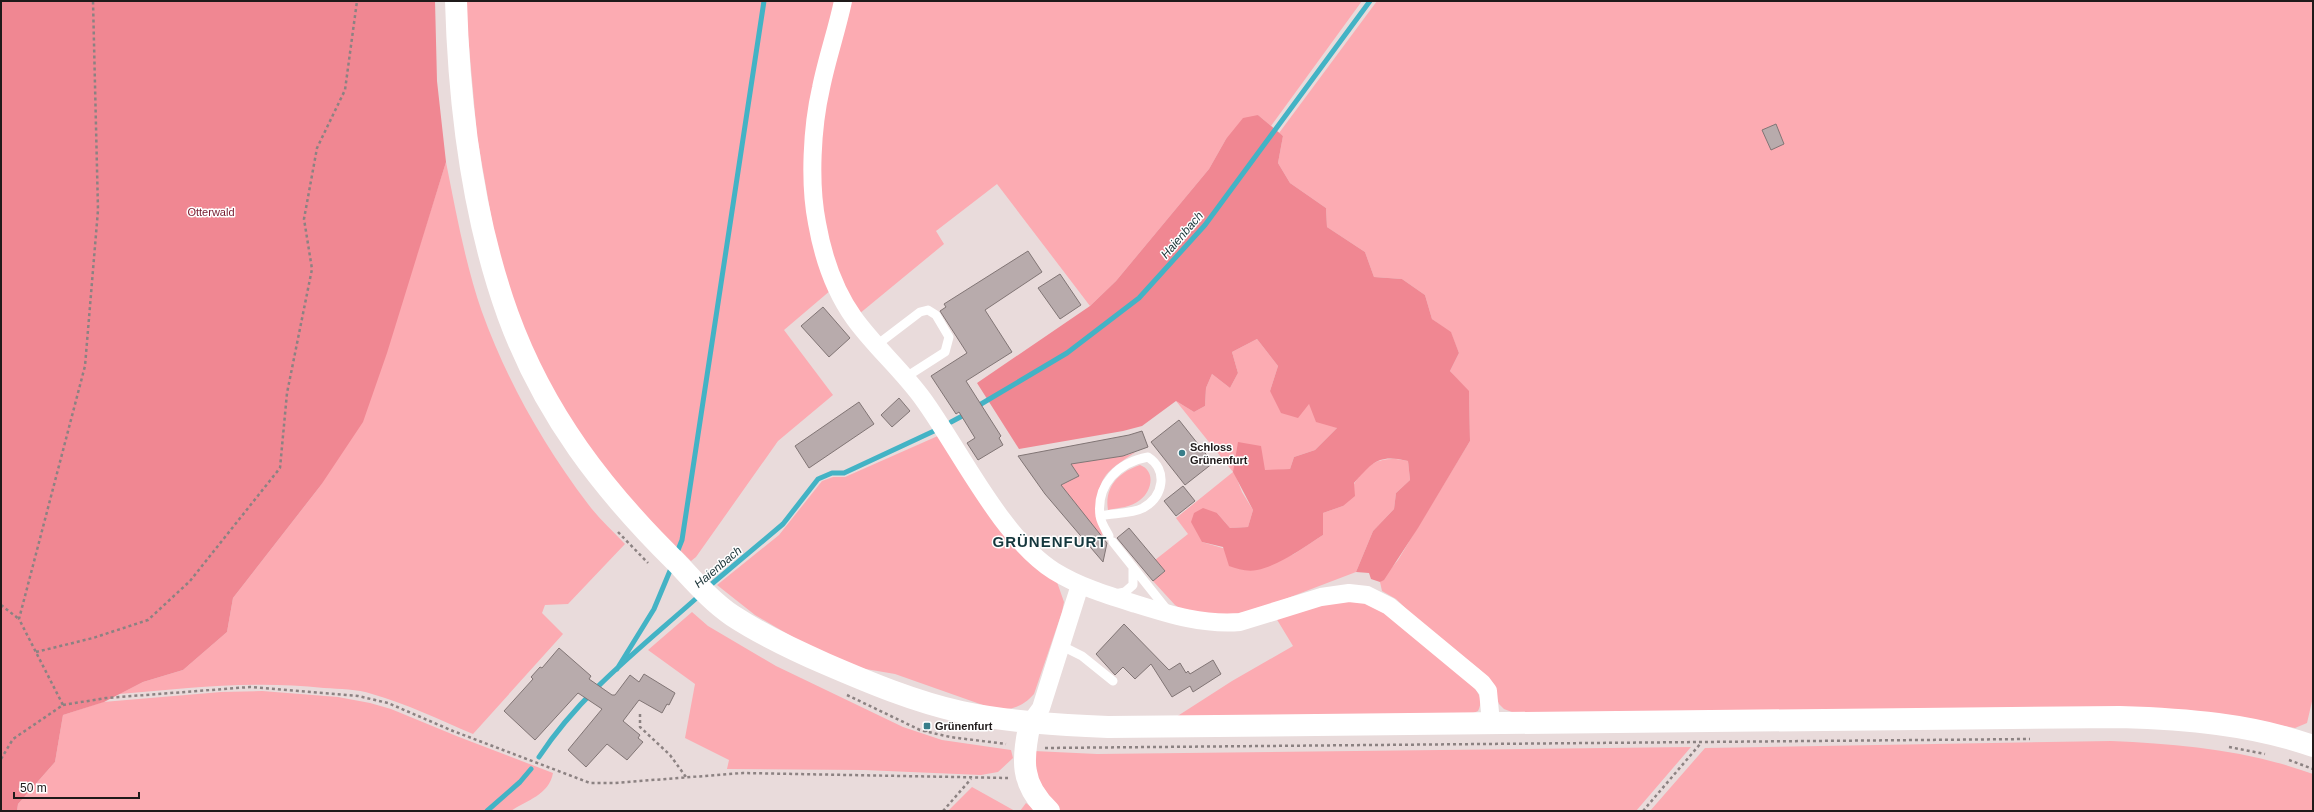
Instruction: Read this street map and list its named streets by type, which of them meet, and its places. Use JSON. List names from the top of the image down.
{
  "districts": ["GRÜNENFURT"],
  "water": ["Haienbach"],
  "parks": ["Otterwald"],
  "places": {
    "other": ["Schloss Grünenfurt"],
    "transit": ["Grünenfurt"]
  },
  "scale_bar": "50 m"
}
